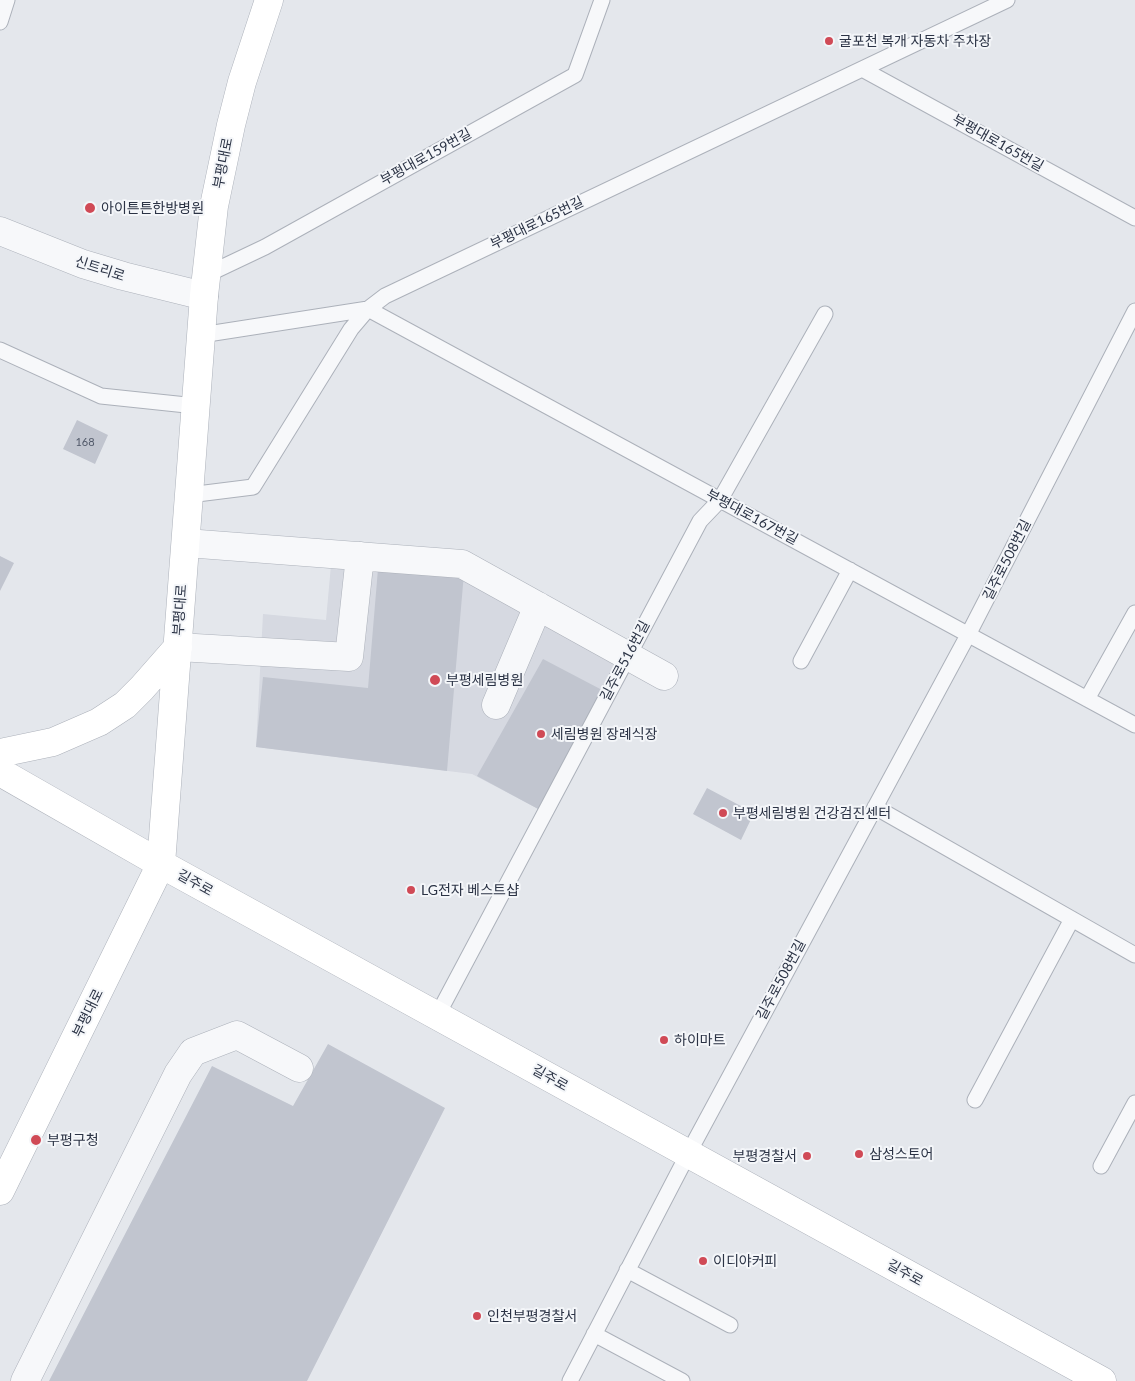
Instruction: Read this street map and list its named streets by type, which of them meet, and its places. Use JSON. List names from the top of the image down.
{
  "streets": {
    "main road": ["부평대로", "길주로"],
    "street": ["신트리로"],
    "lane": [
      "부평대로165번길",
      "부평대로159번길",
      "부평대로167번길",
      "길주로508번길",
      "길주로516번길"
    ]
  },
  "crossings": [
    ["부평대로165번길", "부평대로"],
    ["부평대로165번길", "부평대로167번길"],
    ["부평대로159번길", "부평대로"],
    ["부평대로159번길", "신트리로"],
    ["부평대로", "신트리로"],
    ["부평대로", "길주로"],
    ["부평대로167번길", "길주로508번길"],
    ["부평대로167번길", "길주로516번길"],
    ["길주로508번길", "길주로"],
    ["길주로516번길", "길주로"]
  ],
  "places": [
    "굴포천 복개 자동차 주차장",
    "아이튼튼한방병원",
    "부평세림병원",
    "세림병원 장례식장",
    "부평세림병원 건강검진센터",
    "LG전자 베스트샵",
    "하이마트",
    "부평구청",
    "삼성스토어",
    "부평경찰서",
    "이디야커피",
    "인천부평경찰서"
  ],
  "house_numbers": ["168"]
}
